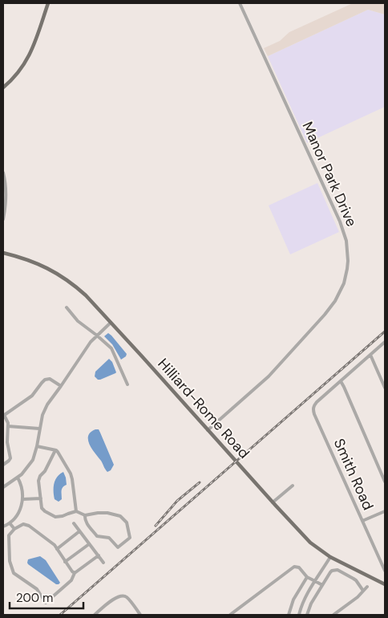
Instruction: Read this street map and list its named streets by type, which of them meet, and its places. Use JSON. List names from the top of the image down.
{
  "streets": {
    "main road": ["Hilliard-Rome Road"],
    "street": ["Manor Park Drive", "Smith Road"]
  },
  "crossings": [
    ["Manor Park Drive", "Hilliard-Rome Road"]
  ],
  "scale_bar": "200 m"
}
